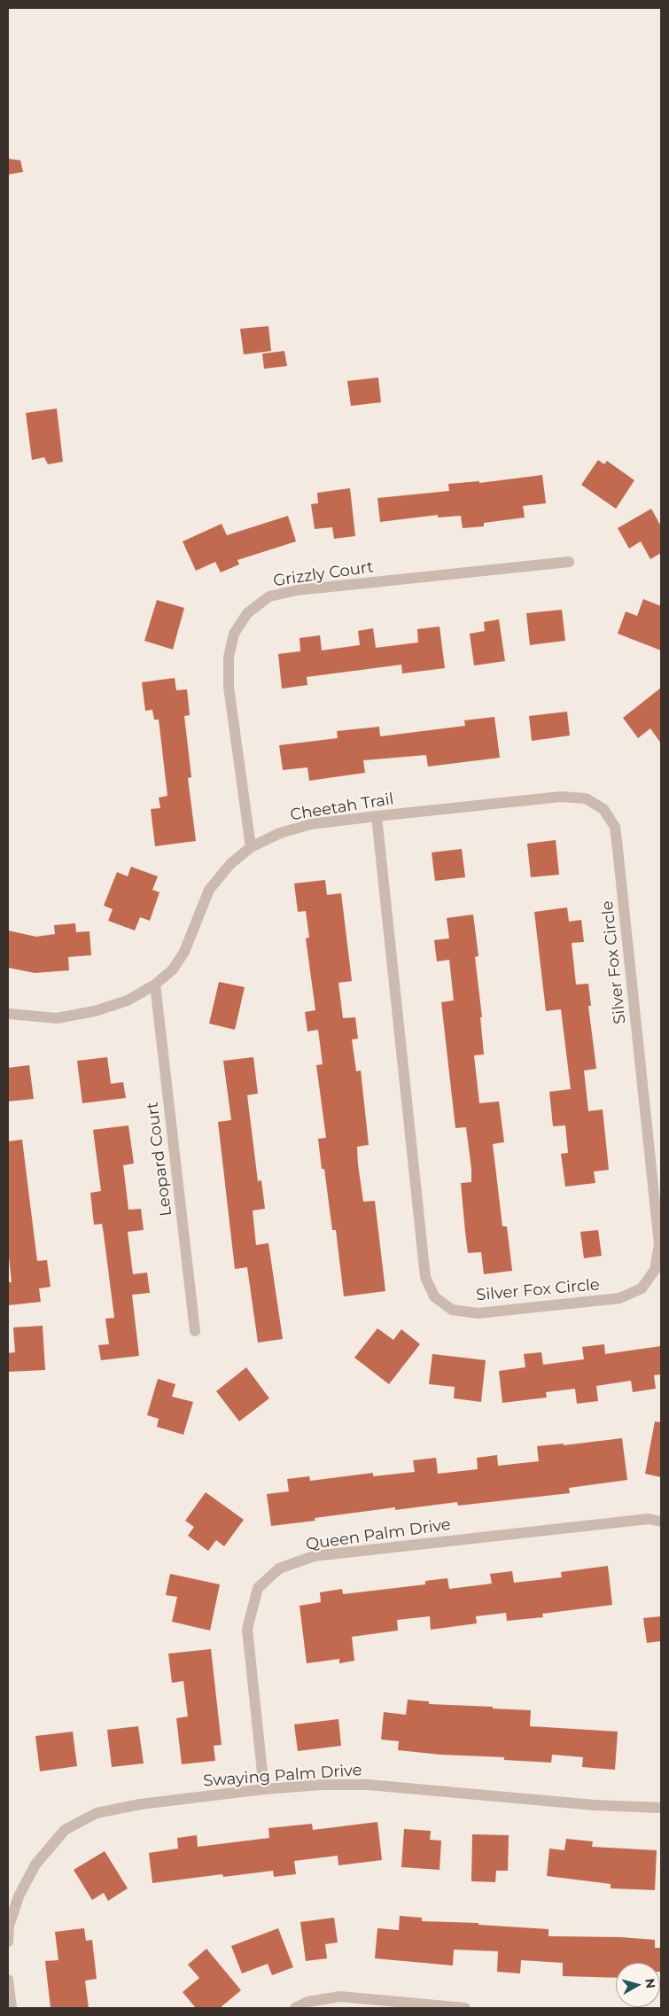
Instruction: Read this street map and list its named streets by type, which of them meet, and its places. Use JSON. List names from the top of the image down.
{
  "streets": {
    "street": [
      "Grizzly Court",
      "Cheetah Trail",
      "Silver Fox Circle",
      "Leopard Court",
      "Queen Palm Drive",
      "Swaying Palm Drive"
    ]
  },
  "crossings": [
    ["Grizzly Court", "Cheetah Trail"],
    ["Cheetah Trail", "Silver Fox Circle"],
    ["Cheetah Trail", "Leopard Court"],
    ["Queen Palm Drive", "Swaying Palm Drive"]
  ],
  "north": "right"
}
